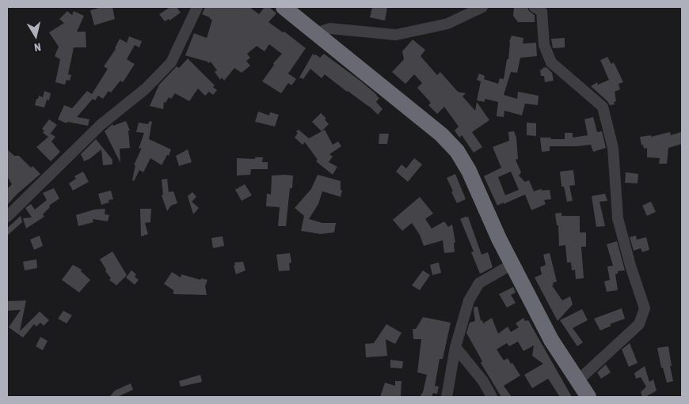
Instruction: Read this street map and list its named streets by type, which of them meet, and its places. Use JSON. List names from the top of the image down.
{
  "north": "bottom"
}
